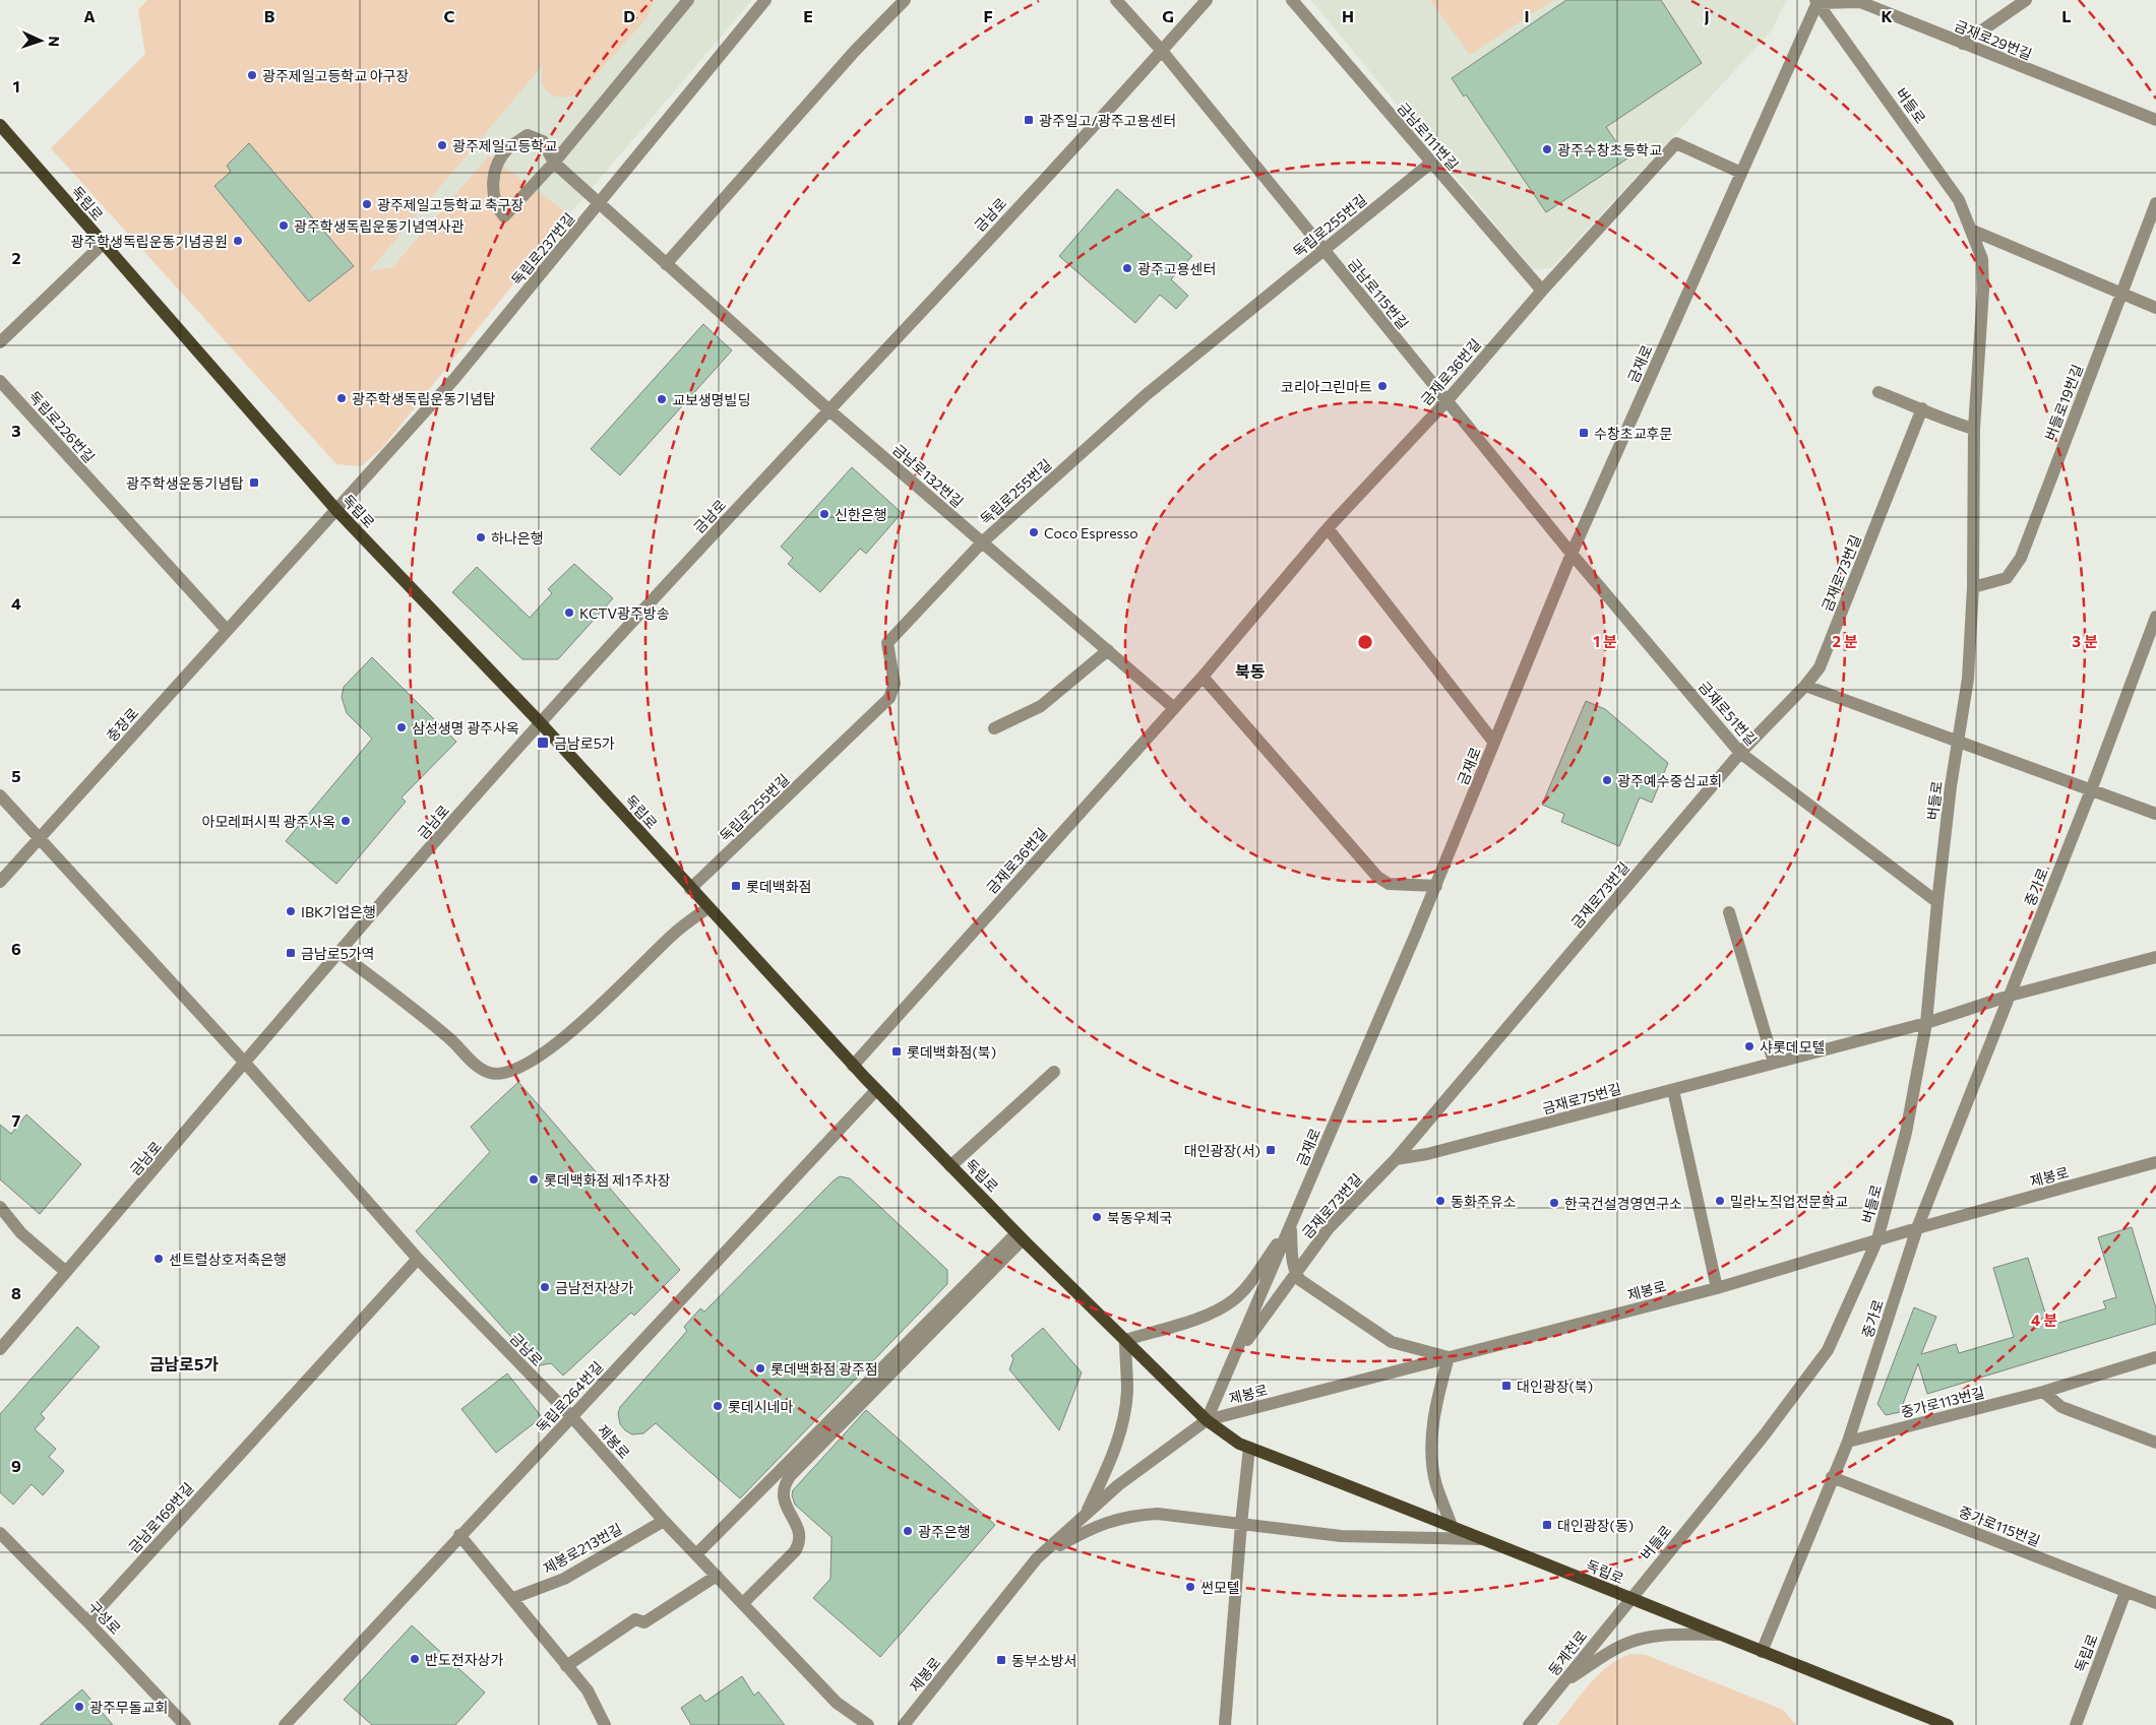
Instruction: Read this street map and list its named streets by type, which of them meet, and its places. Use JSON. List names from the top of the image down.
{
  "streets": {
    "main road": ["독립로"],
    "street": [
      "금재로29번길",
      "버들로",
      "금남로111번길",
      "금남로",
      "독립로255번길",
      "독립로237번길",
      "금남로115번길",
      "금재로",
      "금재로36번길",
      "버들로19번길",
      "독립로226번길",
      "금남로132번길",
      "금재로73번길",
      "금재로51번길",
      "충장로",
      "중가로",
      "금재로75번길",
      "제봉로",
      "독립로264번길",
      "중가로113번길",
      "금남로169번길",
      "중가로115번길",
      "제봉로213번길",
      "구성로",
      "동계천로"
    ]
  },
  "crossings": [
    ["금재로29번길", "버들로"],
    ["금재로29번길", "금재로"],
    ["버들로", "독립로"],
    ["버들로", "금재로"],
    ["버들로", "버들로19번길"],
    ["버들로", "금재로51번길"],
    ["버들로", "금재로75번길"],
    ["버들로", "제봉로"],
    ["버들로", "동계천로"],
    ["금남로111번길", "독립로255번길"],
    ["금남로111번길", "금재로36번길"],
    ["독립로", "금남로"],
    ["독립로", "독립로255번길"],
    ["독립로", "독립로237번길"],
    ["독립로", "금재로"],
    ["독립로", "금재로36번길"],
    ["독립로", "충장로"],
    ["독립로", "중가로"],
    ["독립로", "제봉로"],
    ["독립로", "독립로264번길"],
    ["독립로", "중가로115번길"],
    ["독립로", "동계천로"],
    ["금남로", "금남로115번길"],
    ["금남로", "금남로132번길"],
    ["금남로", "충장로"],
    ["금남로", "제봉로"],
    ["금남로", "독립로264번길"],
    ["금남로", "금남로169번길"],
    ["독립로255번길", "금남로115번길"],
    ["독립로255번길", "금남로132번길"],
    ["독립로237번길", "금남로132번길"],
    ["독립로237번길", "충장로"],
    ["금남로115번길", "금재로"],
    ["금남로115번길", "금재로36번길"],
    ["금남로115번길", "금재로51번길"],
    ["금재로", "금재로36번길"],
    ["금재로", "금재로73번길"],
    ["금재로", "금재로51번길"],
    ["금재로", "제봉로"],
    ["금재로36번길", "금남로132번길"],
    ["독립로226번길", "충장로"],
    ["금재로73번길", "금재로51번길"],
    ["금재로73번길", "금재로75번길"],
    ["중가로", "금재로75번길"],
    ["중가로", "제봉로"],
    ["중가로", "중가로113번길"],
    ["중가로", "중가로115번길"],
    ["제봉로", "독립로264번길"],
    ["제봉로", "제봉로213번길"],
    ["금남로169번길", "구성로"]
  ],
  "districts": ["북동", "금남로5가"],
  "places": {
    "other": [
      "광주제일고등학교 야구장",
      "광주제일고등학교",
      "광주수창초등학교",
      "광주제일고등학교 축구장",
      "광주학생독립운동기념역사관",
      "광주학생독립운동기념공원",
      "광주고용센터",
      "코리아그린마트",
      "광주학생독립운동기념탑",
      "교보생명빌딩",
      "신한은행",
      "Coco Espresso",
      "하나은행",
      "KCTV광주방송",
      "삼성생명 광주사옥",
      "광주예수중심교회",
      "아모레퍼시픽 광주사옥",
      "IBK기업은행",
      "샤롯데모텔",
      "롯데백화점 제1주차장",
      "동화주유소",
      "밀라노직업전문학교",
      "한국건설경영연구소",
      "북동우체국",
      "센트럴상호저축은행",
      "금남전자상가",
      "롯데백화점 광주점",
      "롯데시네마",
      "광주은행",
      "썬모텔",
      "반도전자상가",
      "광주무돌교회"
    ],
    "transit": [
      "광주일고/광주고용센터",
      "수창초교후문",
      "광주학생운동기념탑",
      "금남로5가",
      "롯데백화점",
      "금남로5가역",
      "롯데백화점(북)",
      "대인광장(서)",
      "대인광장(북)",
      "대인광장(동)",
      "동부소방서"
    ]
  },
  "north": "right",
  "grid": {
    "columns": [
      "A",
      "B",
      "C",
      "D",
      "E",
      "F",
      "G",
      "H",
      "I",
      "J",
      "K",
      "L"
    ],
    "rows": [
      "1",
      "2",
      "3",
      "4",
      "5",
      "6",
      "7",
      "8",
      "9"
    ]
  },
  "rings": [
    "1 분",
    "2 분",
    "3 분",
    "4 분"
  ]
}
